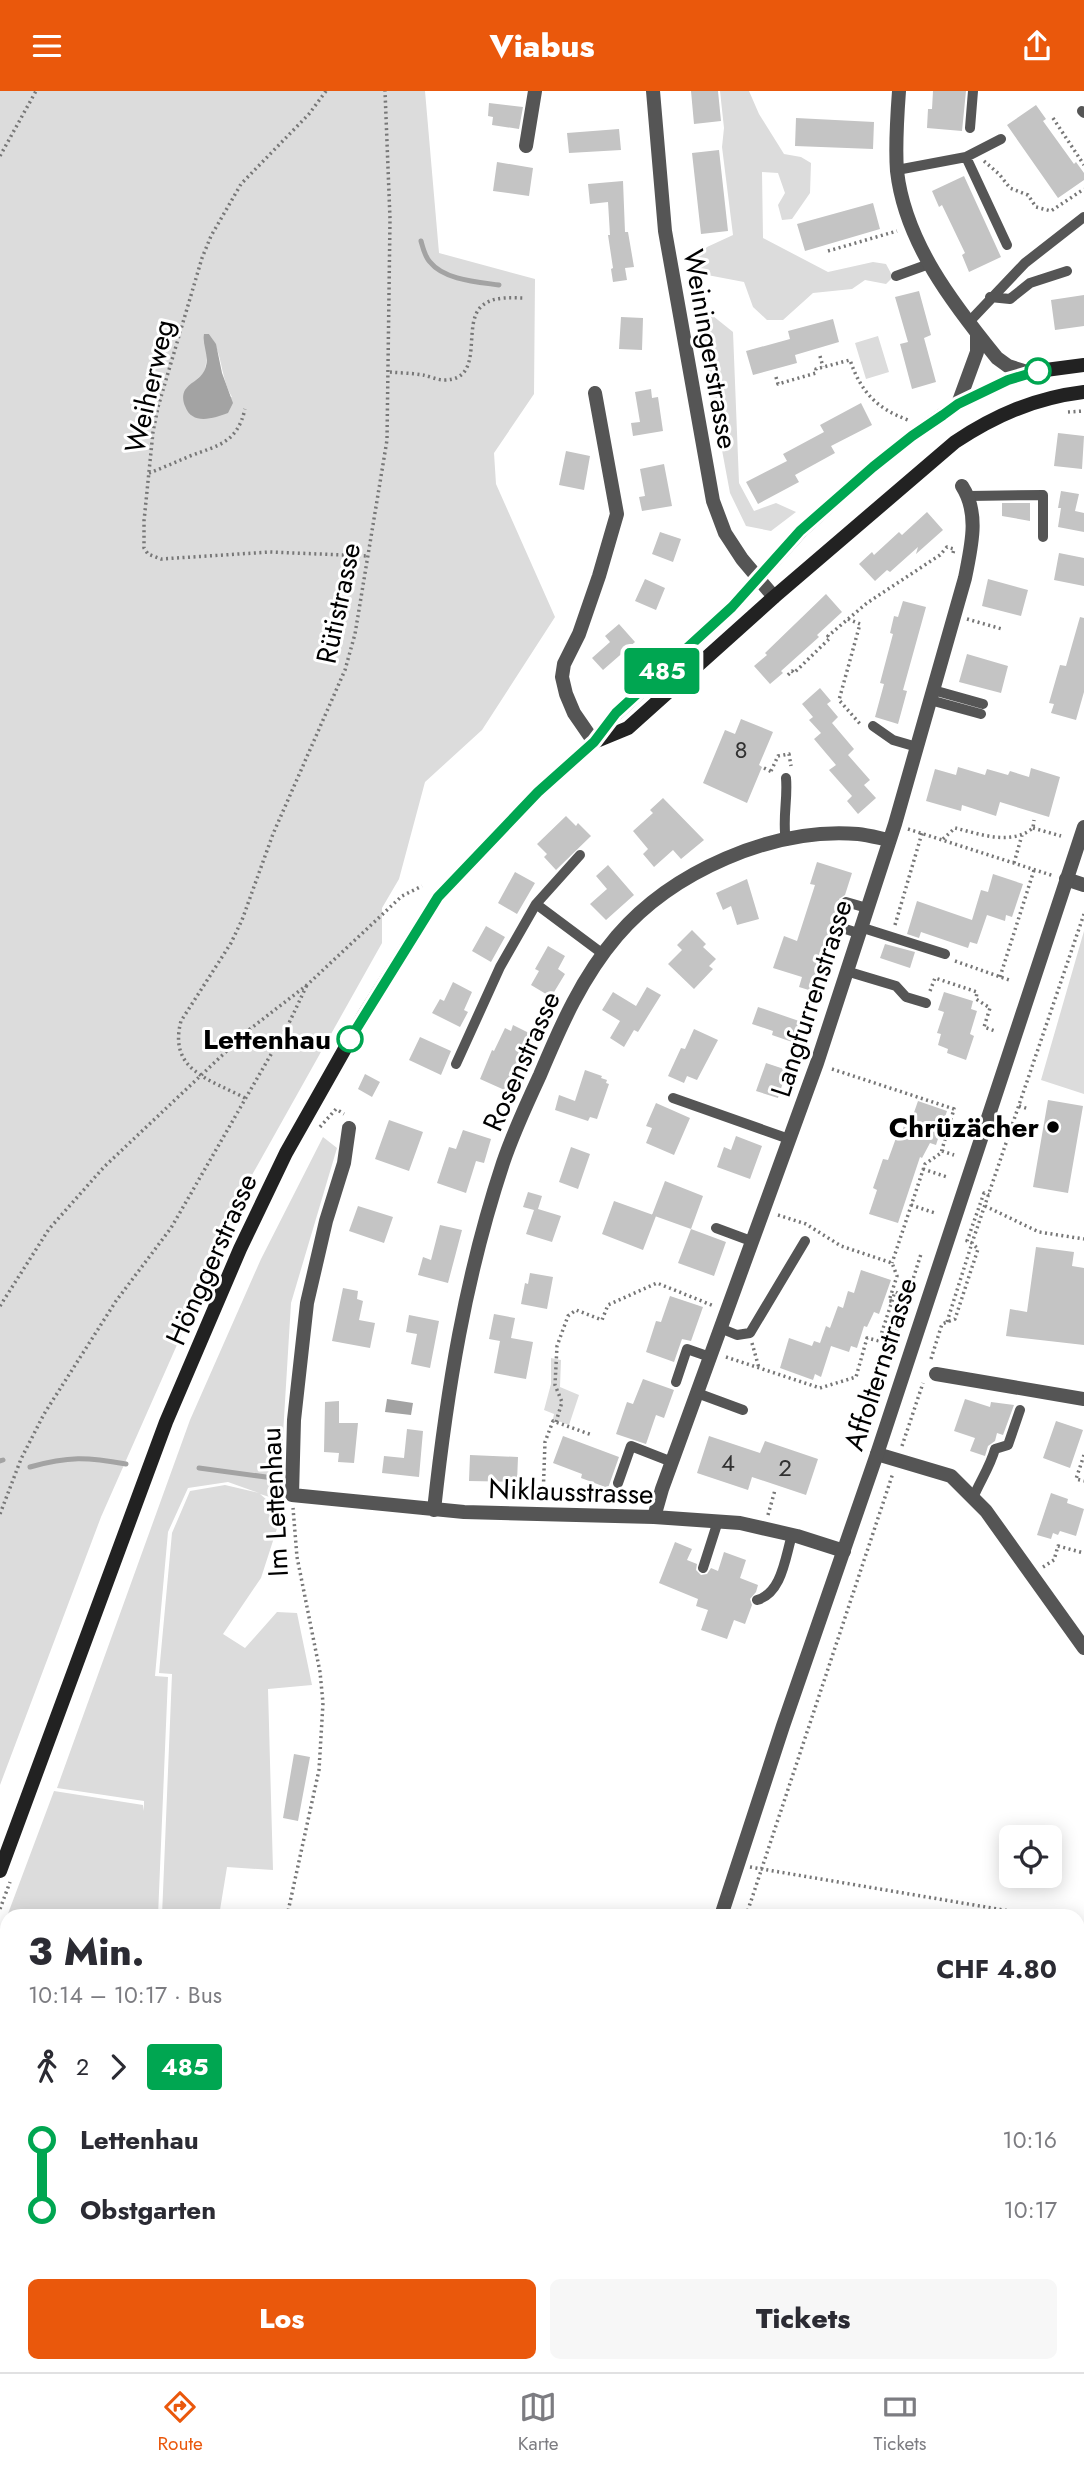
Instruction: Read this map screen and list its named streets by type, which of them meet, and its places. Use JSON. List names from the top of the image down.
{
  "streets": {
    "main road": ["Hönggerstrasse"],
    "street": [
      "Weiningerstrasse",
      "Langfurrenstrasse",
      "Rosenstrasse",
      "Affolternstrasse",
      "Niklausstrasse",
      "Im Lettenhau"
    ],
    "path": ["Weiherweg", "Rütistrasse"]
  },
  "crossings": [
    ["Weiningerstrasse", "Hönggerstrasse"],
    ["Weiherweg", "Rütistrasse"],
    ["Langfurrenstrasse", "Rosenstrasse"],
    ["Langfurrenstrasse", "Niklausstrasse"],
    ["Rosenstrasse", "Niklausstrasse"],
    ["Affolternstrasse", "Niklausstrasse"],
    ["Niklausstrasse", "Im Lettenhau"]
  ],
  "places": ["Lettenhau", "Chrüzächer"],
  "lines": ["bus line 485"],
  "house_numbers": ["8", "4", "2"],
  "page": {
    "header": "Viabus",
    "on_map": "485",
    "heading": ["3 Min.", "10:14 – 10:17 · Bus", "CHF 4.80"],
    "legs": ["2", "485"],
    "list": [
      {
        "name": "Lettenhau",
        "value": "10:16"
      },
      {
        "name": "Obstgarten",
        "value": "10:17"
      }
    ],
    "buttons": ["Los", "Tickets"],
    "tabs": ["Route", "Karte", "Tickets"]
  }
}
